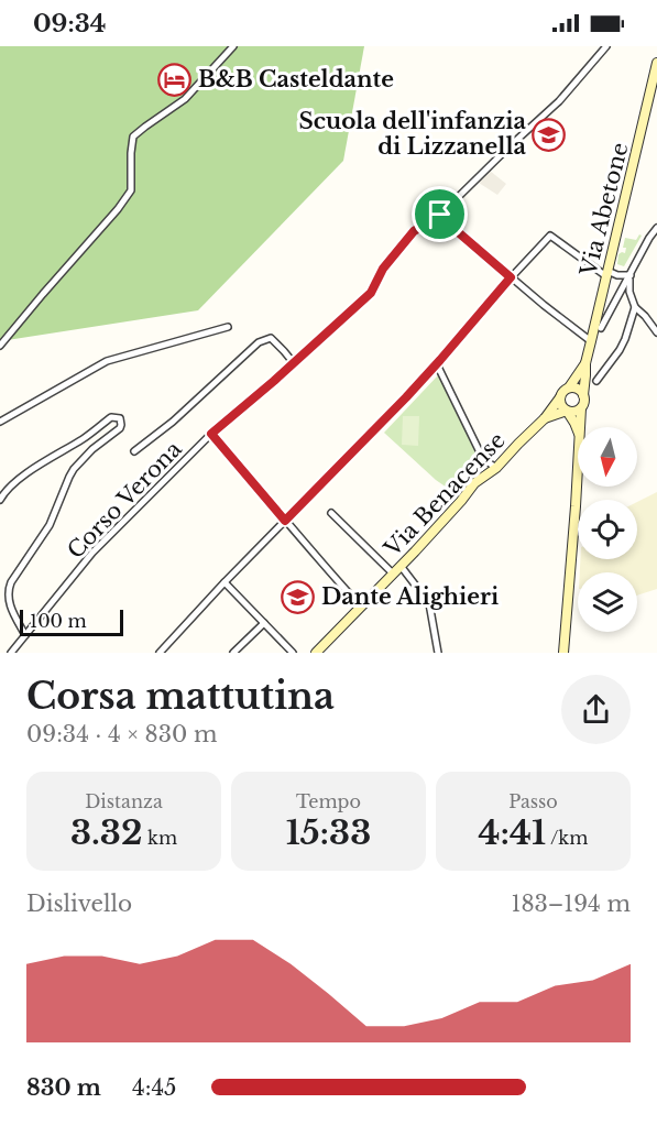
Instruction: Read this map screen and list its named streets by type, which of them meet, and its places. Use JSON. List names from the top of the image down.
{
  "streets": {
    "main road": ["Via Abetone", "Via Benacense"],
    "street": ["Corso Verona"]
  },
  "places": {
    "hotel": ["B&B Casteldante"],
    "school or university": ["Scuola dell'infanzia di Lizzanella", "Dante Alighieri"]
  },
  "scale_bar": "100 m",
  "north": "bottom",
  "page": {
    "status": "09:34",
    "scale": "100 m",
    "heading": ["Corsa mattutina", "09:34 · 4 × 830 m"],
    "stats": [
      ["Distanza", "3.32 km"],
      ["Tempo", "15:33"],
      ["Passo", "4:41 /km"]
    ],
    "chart": ["Dislivello", "183–194 m"],
    "list": [
      {
        "name": "830 m",
        "note": "4:45"
      }
    ]
  }
}
